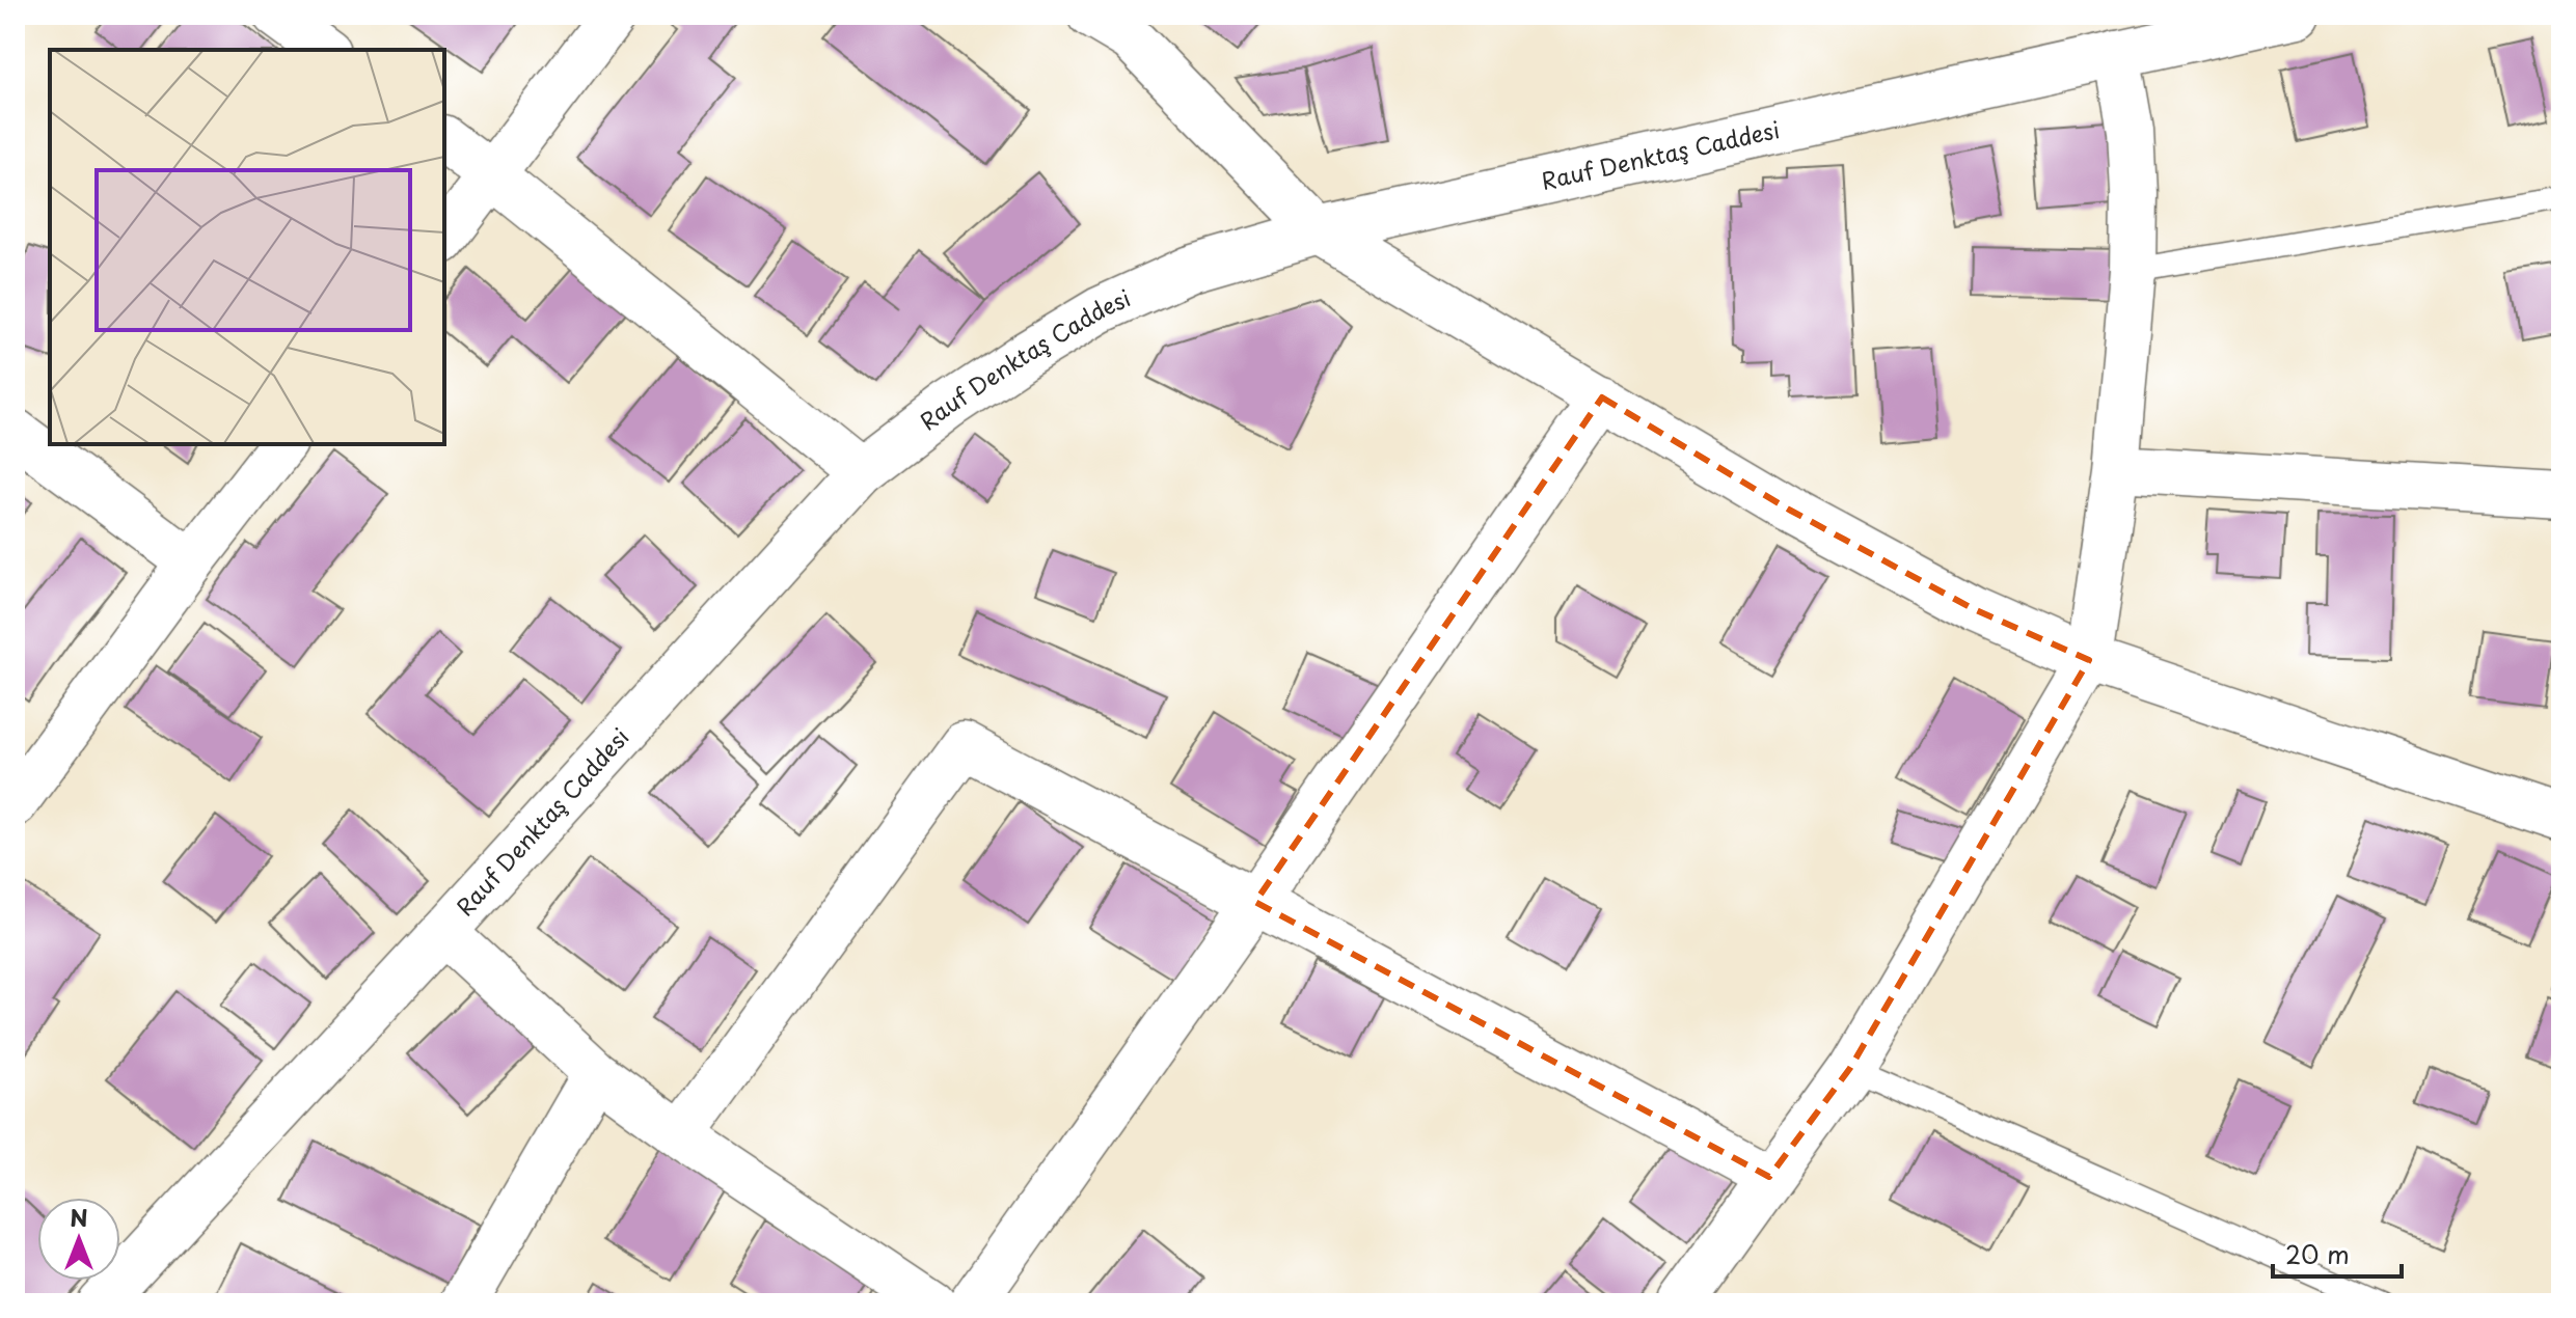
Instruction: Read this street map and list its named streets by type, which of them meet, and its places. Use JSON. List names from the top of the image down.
{
  "streets": {
    "street": ["Rauf Denktaş Caddesi"]
  },
  "scale_bar": "20 m",
  "north": "top"
}
